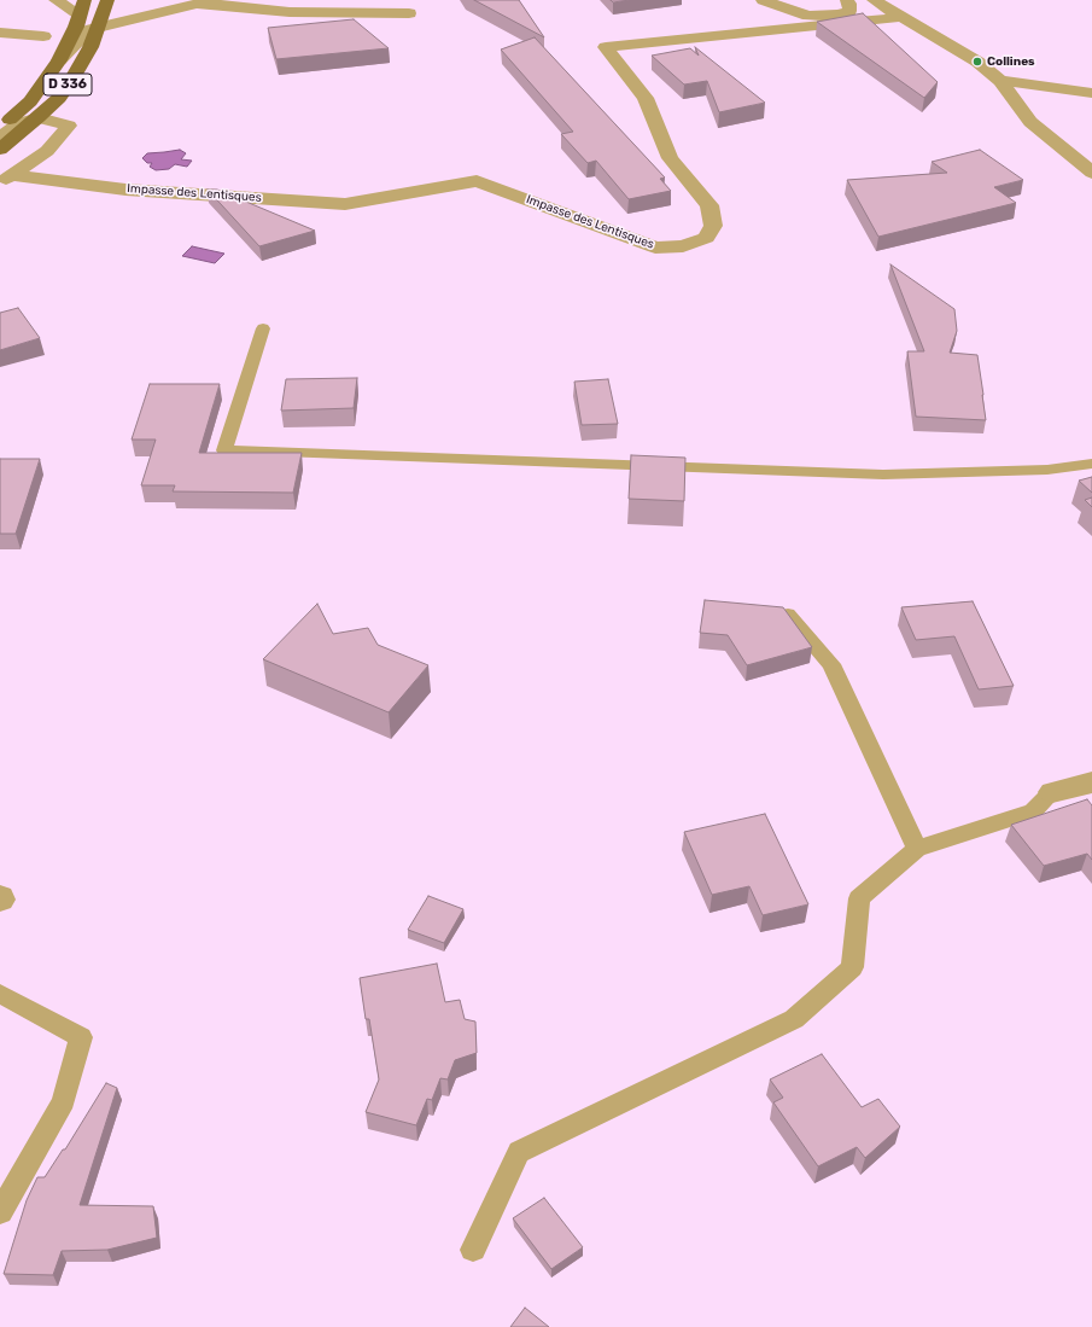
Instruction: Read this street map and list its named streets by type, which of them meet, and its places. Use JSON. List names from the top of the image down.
{
  "streets": {
    "main road": ["D 336"],
    "street": ["Impasse des Lentisques"]
  },
  "places": ["Collines"]
}
